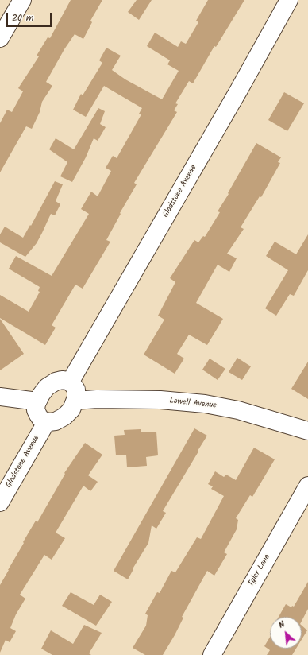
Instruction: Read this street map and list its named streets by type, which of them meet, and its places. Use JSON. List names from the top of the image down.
{
  "streets": {
    "street": ["Gladstone Avenue", "Lowell Avenue", "Tyler Lane"]
  },
  "crossings": [
    ["Gladstone Avenue", "Lowell Avenue"]
  ],
  "scale_bar": "20 m",
  "north": "top left"
}
